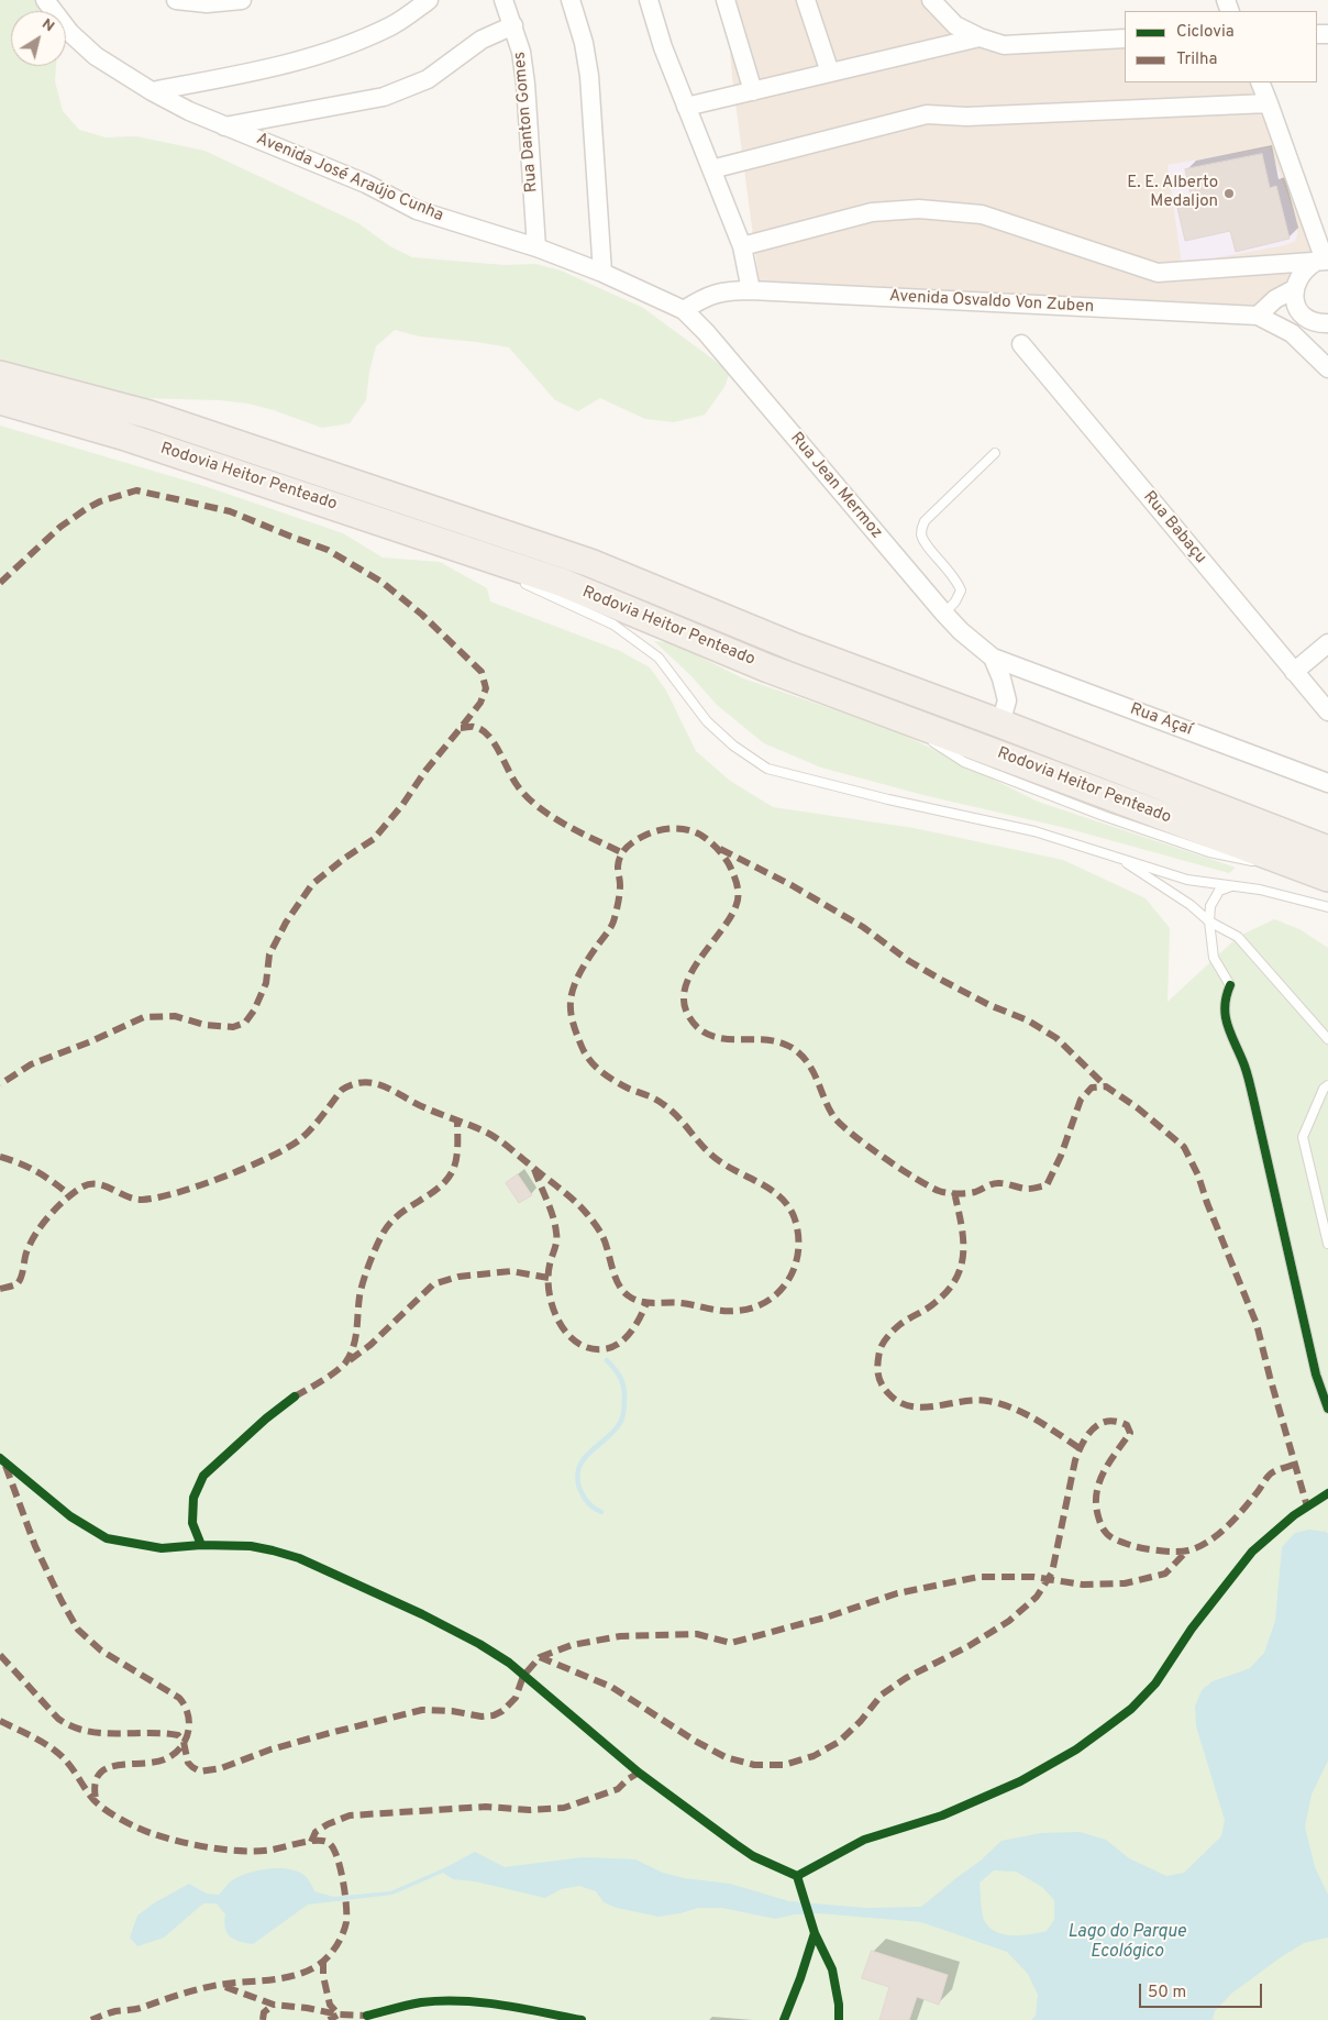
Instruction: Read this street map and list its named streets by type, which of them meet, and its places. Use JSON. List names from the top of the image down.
{
  "streets": {
    "main road": ["Rodovia Heitor Penteado"],
    "street": [
      "Rua Danton Gomes",
      "Avenida José Araújo Cunha",
      "Avenida Osvaldo Von Zuben",
      "Rua Jean Mermoz",
      "Rua Babaçu",
      "Rua Açaí"
    ]
  },
  "crossings": [
    ["Rua Danton Gomes", "Avenida José Araújo Cunha"],
    ["Avenida José Araújo Cunha", "Avenida Osvaldo Von Zuben"],
    ["Avenida José Araújo Cunha", "Rua Jean Mermoz"],
    ["Avenida Osvaldo Von Zuben", "Rua Jean Mermoz"],
    ["Rua Jean Mermoz", "Rua Açaí"]
  ],
  "water": ["Lago do Parque Ecológico"],
  "places": ["E. E. Alberto Medaljon"],
  "legend": ["Ciclovia", "Trilha"],
  "scale_bar": "50 m",
  "north": "top right"
}
